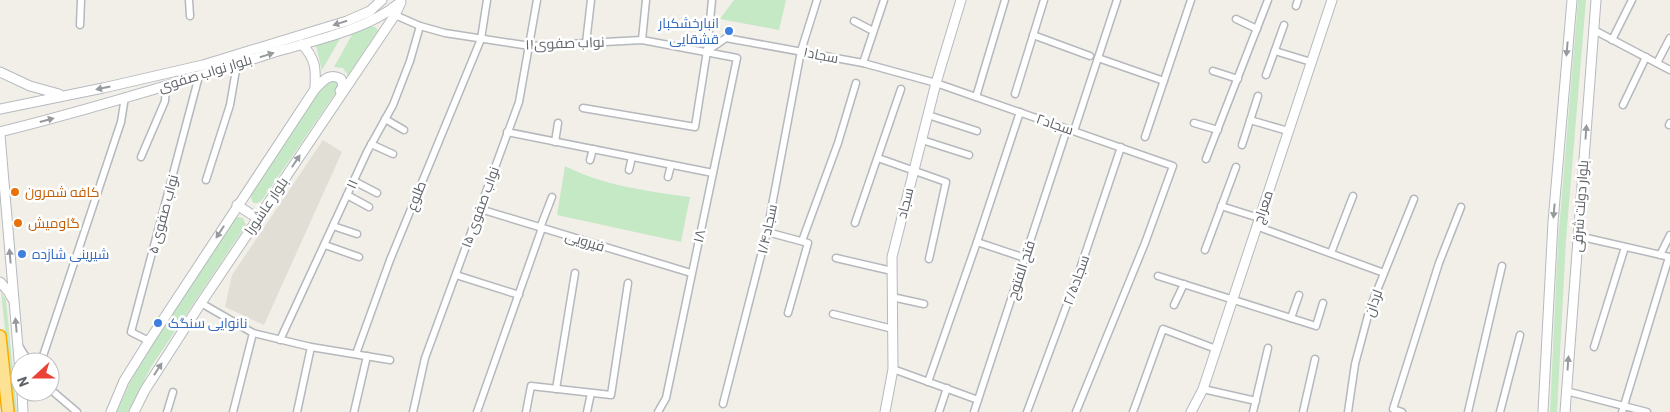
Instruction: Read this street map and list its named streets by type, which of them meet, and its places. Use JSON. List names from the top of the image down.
{
  "streets": {
    "main road": [
      "بلوار نواب صفوی",
      "سجاد",
      "بلوار عاشورا",
      "بلوار دولت شرقی",
      "معراج"
    ],
    "street": [
      "۱۱نواب صفوی",
      "۱سجاد",
      "۲سجاد",
      "۱۱",
      "طلوع",
      "نواب صفوی ۱۵",
      "نواب صفوی ۵",
      "۱/۴سجاد",
      "۱۸",
      "فیرویی",
      "فتح الفتوح",
      "۲/۵سجاد",
      "لردان"
    ]
  },
  "crossings": [
    ["۱۱نواب صفوی", "۱سجاد"],
    ["۱۱نواب صفوی", "۱۱"],
    ["۱۱نواب صفوی", "طلوع"],
    ["۱۱نواب صفوی", "بلوار عاشورا"],
    ["۱۱نواب صفوی", "نواب صفوی ۱۵"],
    ["۱۱نواب صفوی", "۱۸"],
    ["۱سجاد", "۲سجاد"],
    ["۱سجاد", "سجاد"],
    ["۱سجاد", "۱/۴سجاد"],
    ["بلوار نواب صفوی", "بلوار عاشورا"],
    ["بلوار نواب صفوی", "نواب صفوی ۵"],
    ["۲سجاد", "سجاد"],
    ["۲سجاد", "فتح الفتوح"],
    ["۲سجاد", "۲/۵سجاد"],
    ["بلوار عاشورا", "نواب صفوی ۵"],
    ["نواب صفوی ۱۵", "فیرویی"],
    ["۱۸", "فیرویی"]
  ],
  "places": [
    "انبارخشکبار قشقایی",
    "کافه شمرون",
    "گاومیش",
    "شیرینی شازده",
    "نانوایی سنگک"
  ],
  "north": "left"
}
